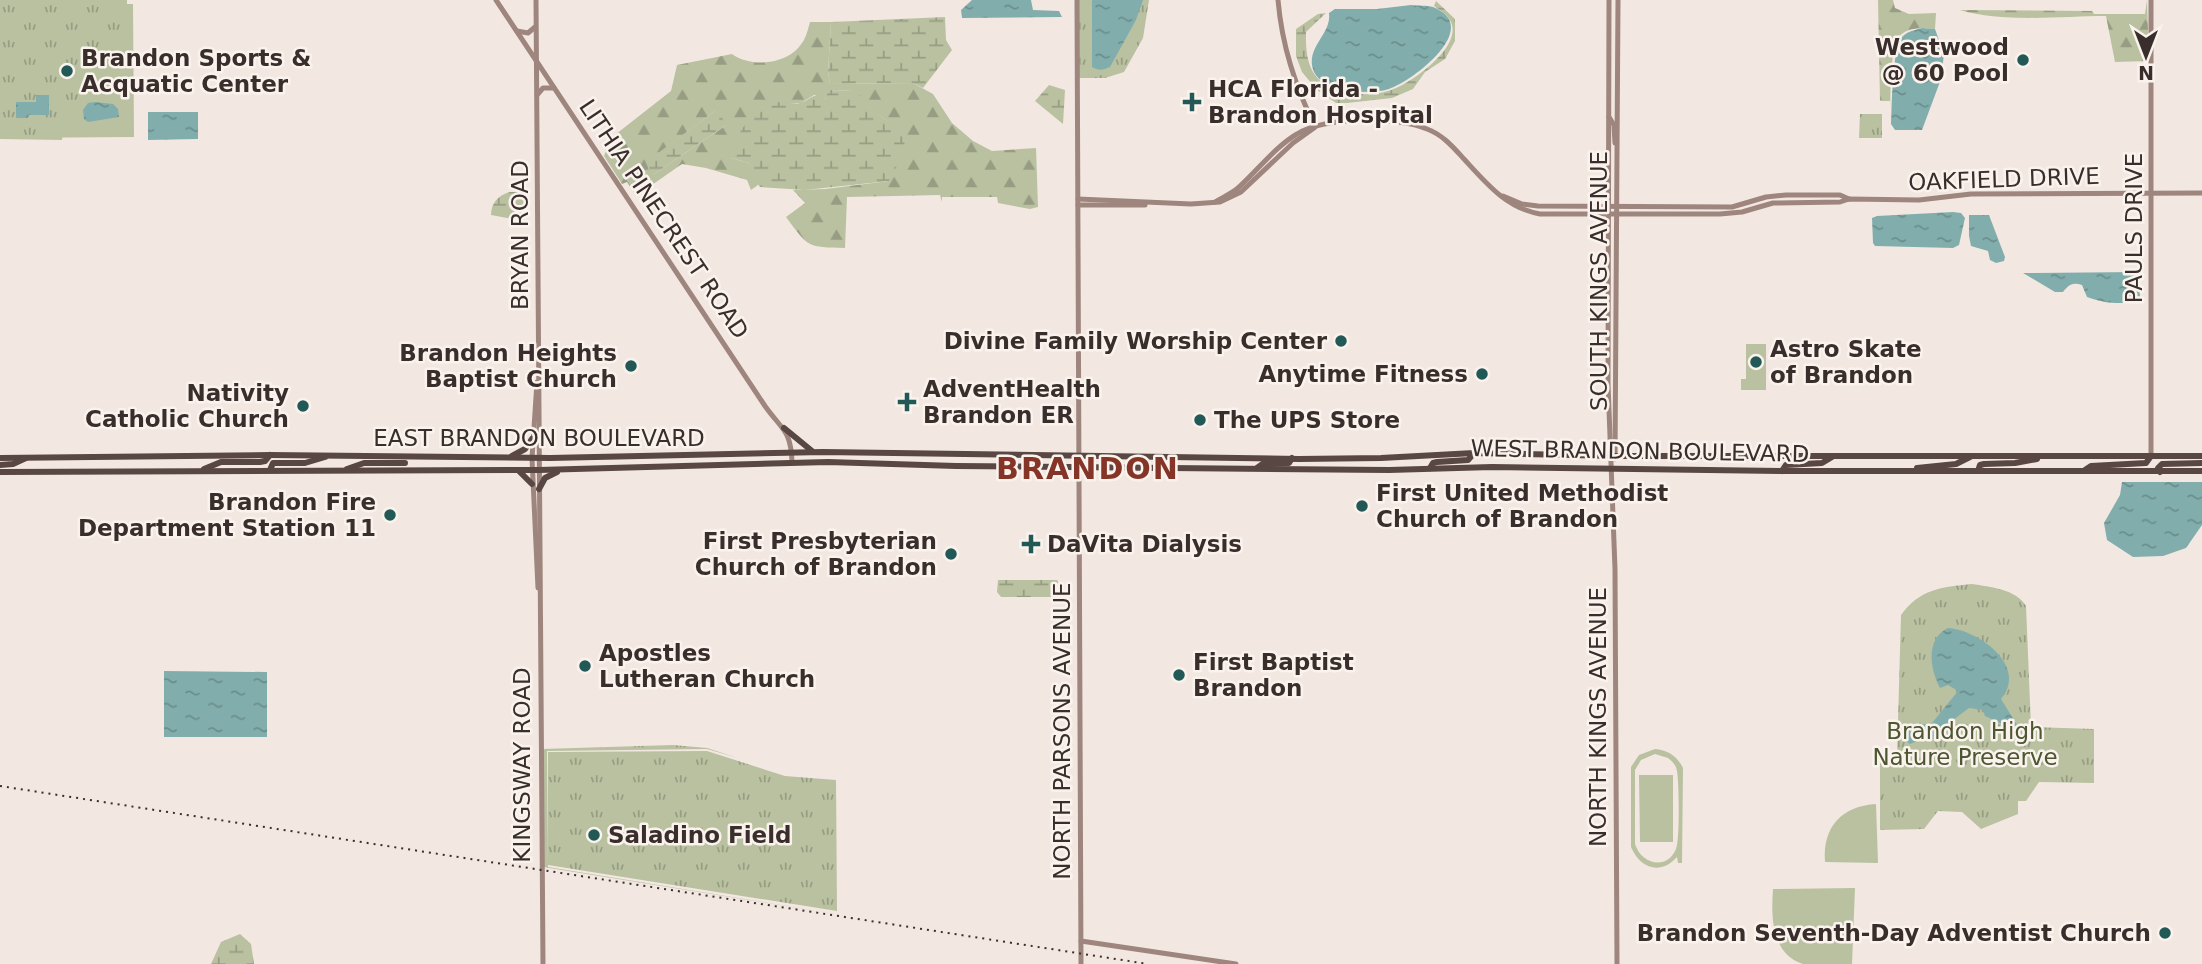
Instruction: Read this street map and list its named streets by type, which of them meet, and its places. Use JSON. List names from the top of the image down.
{
  "streets": {
    "highway": ["EAST BRANDON BOULEVARD", "WEST BRANDON BOULEVARD"],
    "street": [
      "OAKFIELD DRIVE",
      "LITHIA PINECREST ROAD",
      "PAULS DRIVE",
      "BRYAN ROAD",
      "SOUTH KINGS AVENUE",
      "NORTH KINGS AVENUE",
      "NORTH PARSONS AVENUE",
      "KINGSWAY ROAD"
    ]
  },
  "crossings": [
    ["OAKFIELD DRIVE", "PAULS DRIVE"],
    ["OAKFIELD DRIVE", "SOUTH KINGS AVENUE"],
    ["OAKFIELD DRIVE", "NORTH PARSONS AVENUE"],
    ["LITHIA PINECREST ROAD", "BRYAN ROAD"],
    ["LITHIA PINECREST ROAD", "EAST BRANDON BOULEVARD"],
    ["PAULS DRIVE", "WEST BRANDON BOULEVARD"],
    ["BRYAN ROAD", "EAST BRANDON BOULEVARD"],
    ["BRYAN ROAD", "KINGSWAY ROAD"],
    ["SOUTH KINGS AVENUE", "WEST BRANDON BOULEVARD"],
    ["SOUTH KINGS AVENUE", "NORTH KINGS AVENUE"],
    ["EAST BRANDON BOULEVARD", "WEST BRANDON BOULEVARD"],
    ["EAST BRANDON BOULEVARD", "NORTH PARSONS AVENUE"],
    ["EAST BRANDON BOULEVARD", "KINGSWAY ROAD"],
    ["WEST BRANDON BOULEVARD", "NORTH KINGS AVENUE"],
    ["WEST BRANDON BOULEVARD", "NORTH PARSONS AVENUE"]
  ],
  "districts": ["BRANDON"],
  "parks": ["Brandon High Nature Preserve"],
  "places": {
    "other": [
      "Westwood @ 60 Pool",
      "Brandon Sports & Acquatic Center",
      "Divine Family Worship Center",
      "Astro Skate of Brandon",
      "Brandon Heights Baptist Church",
      "Anytime Fitness",
      "Nativity Catholic Church",
      "The UPS Store",
      "First United Methodist Church of Brandon",
      "Brandon Fire Department Station 11",
      "First Presbyterian Church of Brandon",
      "Apostles Lutheran Church",
      "First Baptist Brandon",
      "Saladino Field",
      "Brandon Seventh-Day Adventist Church"
    ],
    "health": ["HCA Florida - Brandon Hospital", "AdventHealth Brandon ER", "DaVita Dialysis"]
  },
  "north": "bottom"
}
